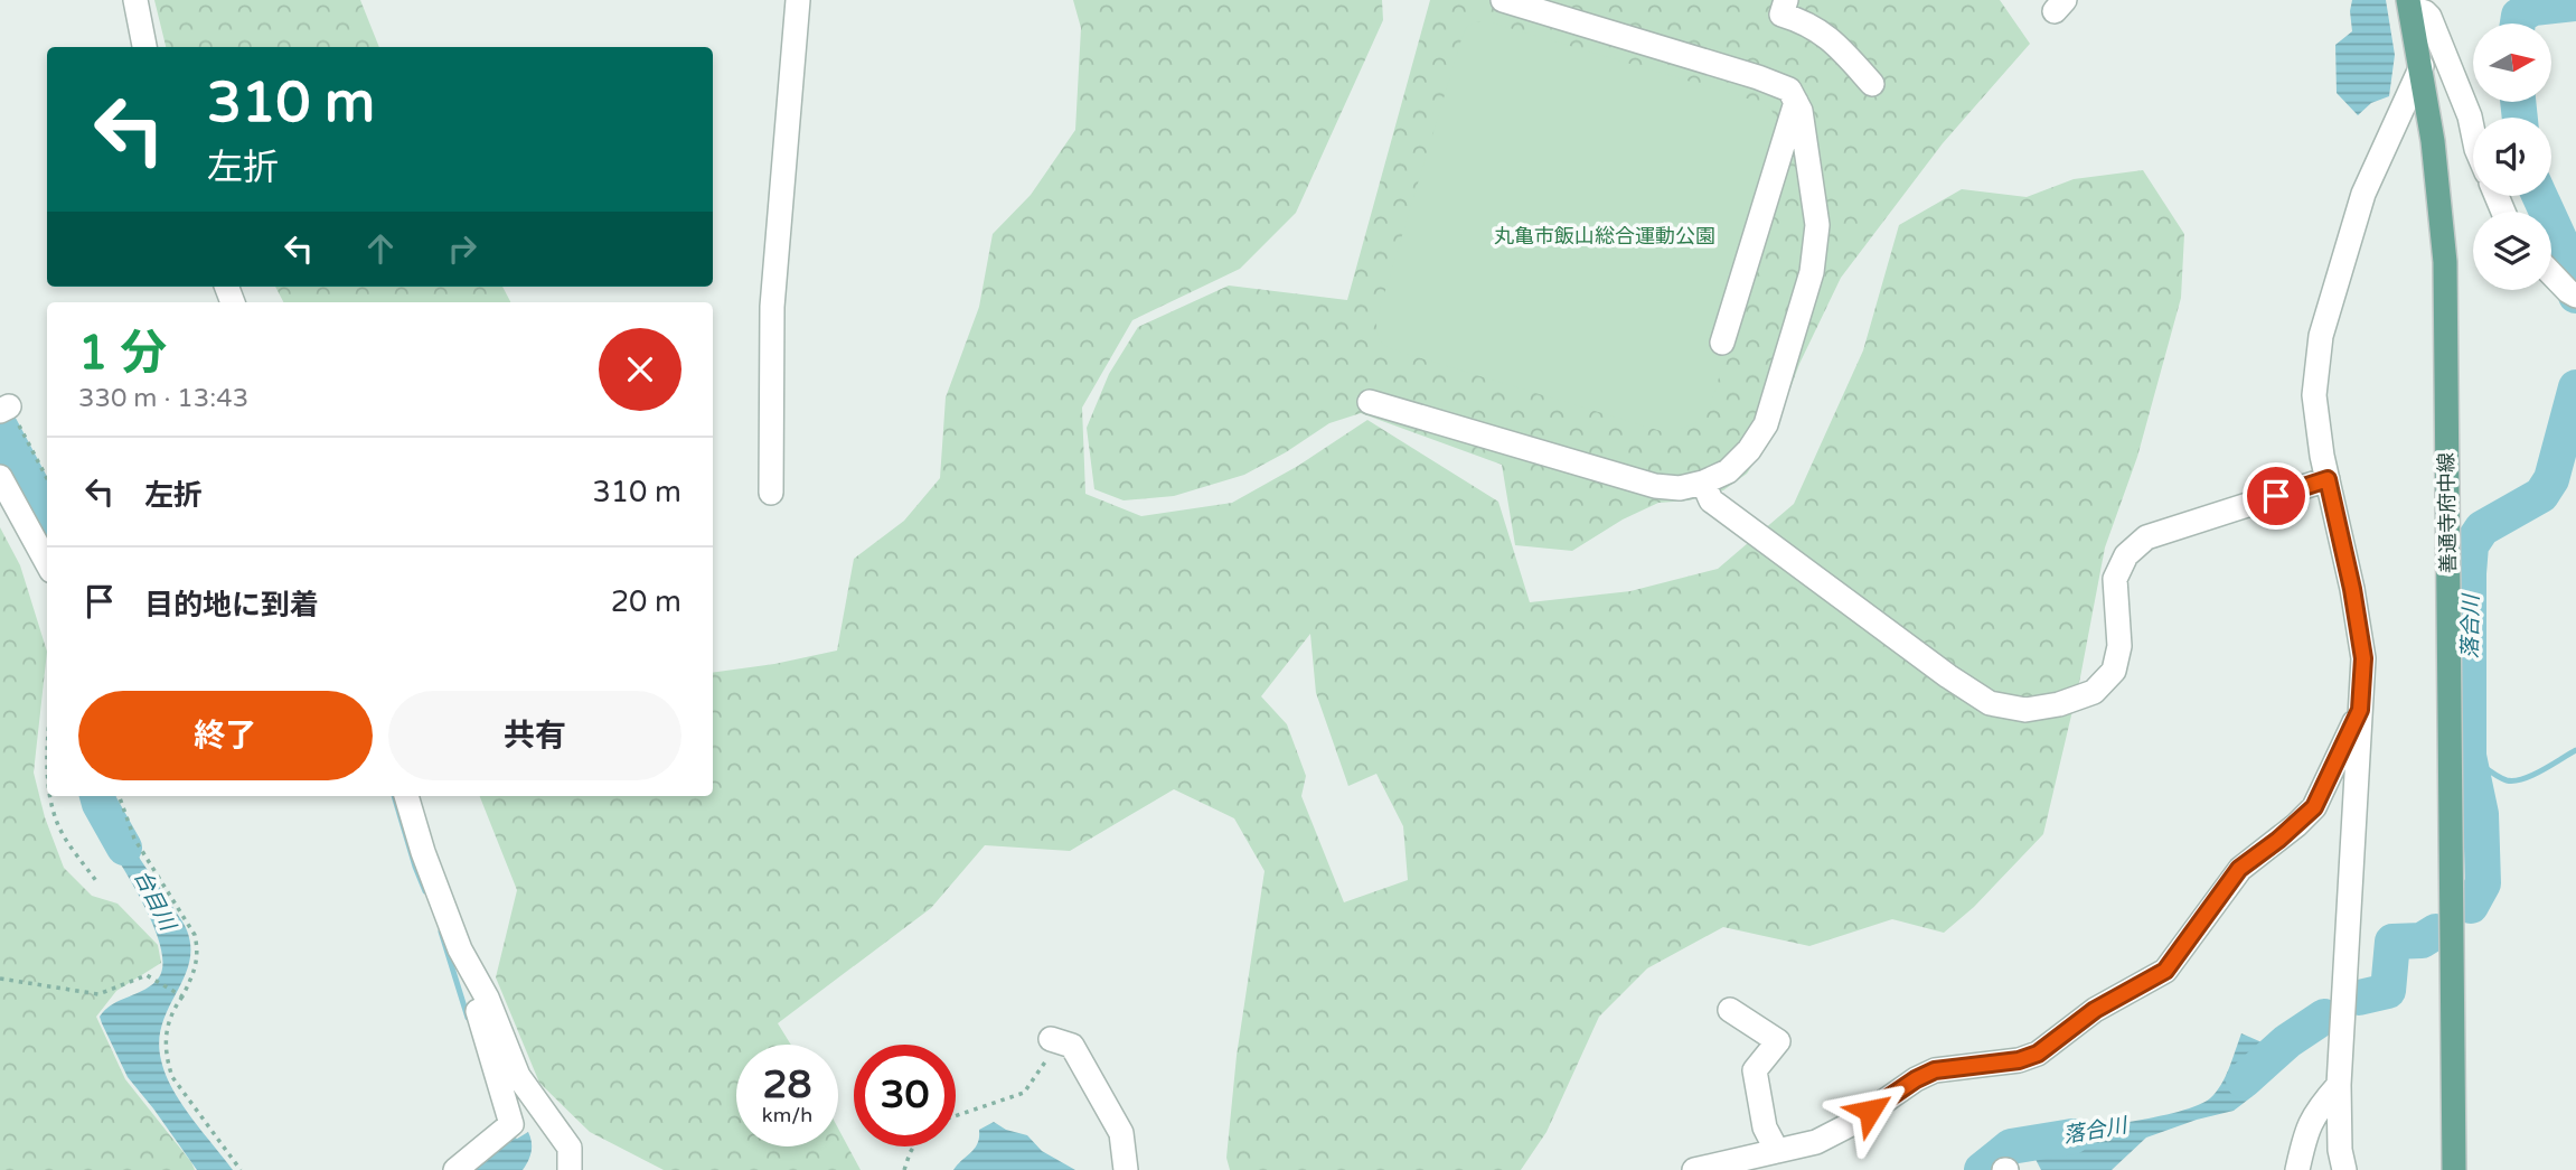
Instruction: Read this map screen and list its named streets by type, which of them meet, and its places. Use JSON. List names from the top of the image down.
{
  "streets": {
    "main road": ["善通寺府中線"]
  },
  "water": ["落合川", "台目川"],
  "parks": ["丸亀市飯山総合運動公園"],
  "north": "right",
  "page": {
    "turn": ["310 m", "左折"],
    "heading": ["1 分", "330 m · 13:43"],
    "list": [
      {
        "name": "左折",
        "value": "310 m"
      },
      {
        "name": "目的地に到着",
        "value": "20 m"
      }
    ],
    "buttons": ["終了", "共有"],
    "speed": "28 km/h",
    "limit": "30"
  }
}
